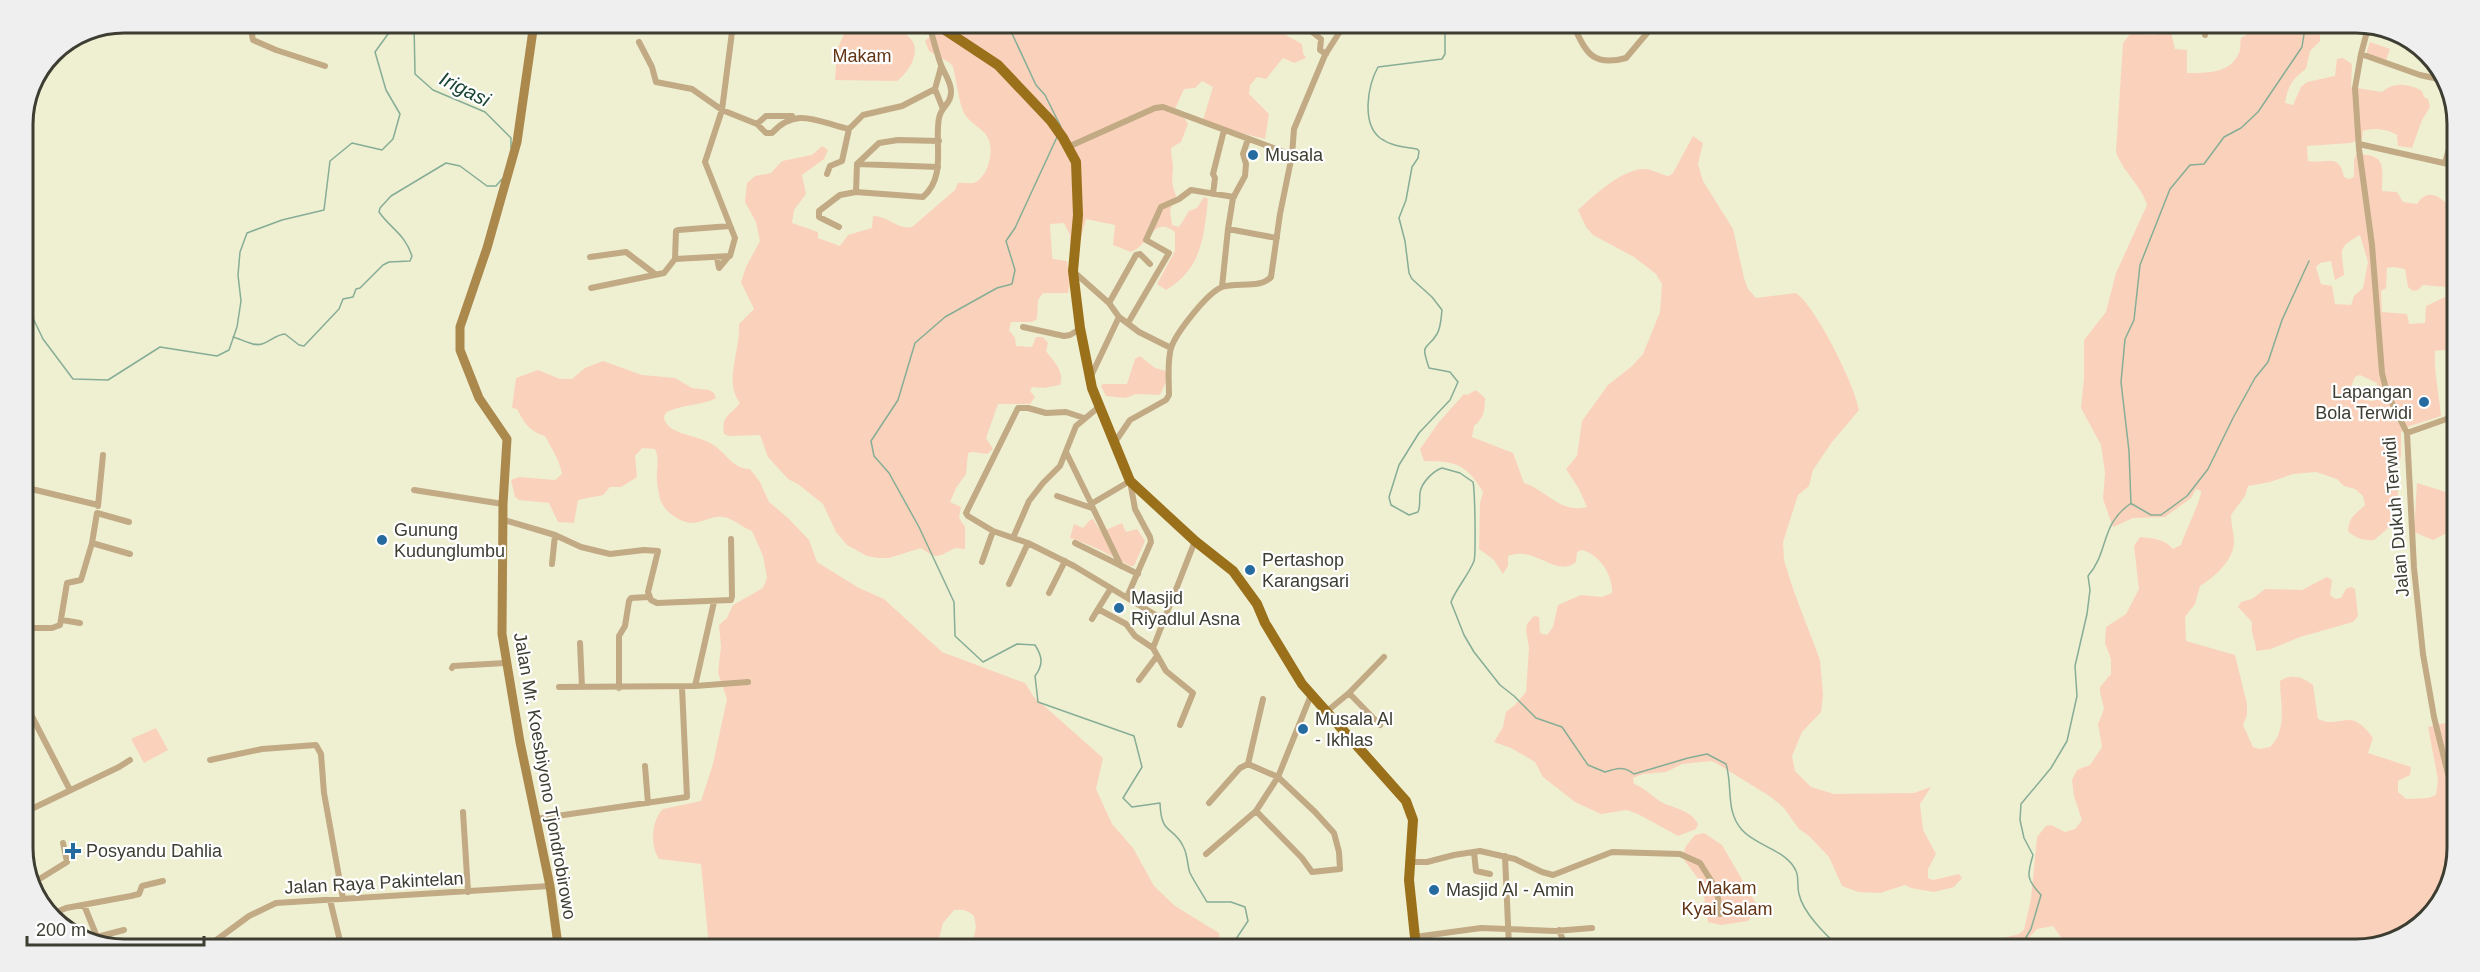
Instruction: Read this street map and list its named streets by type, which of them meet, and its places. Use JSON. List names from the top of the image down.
{
  "streets": {
    "main road": ["Jalan Mr. Koesbiyono Tjondrobirowo"],
    "street": ["Jalan Dukuh Terwidi", "Jalan Raya Pakintelan"]
  },
  "crossings": [
    ["Jalan Mr. Koesbiyono Tjondrobirowo", "Jalan Raya Pakintelan"]
  ],
  "water": ["Irigasi"],
  "parks": ["Makam", "Makam Kyai Salam"],
  "places": {
    "other": [
      "Musala",
      "Lapangan Bola Terwidi",
      "Gunung Kudunglumbu",
      "Pertashop Karangsari",
      "Masjid Riyadlul Asna",
      "Musala Al - Ikhlas",
      "Masjid Al - Amin"
    ],
    "health": ["Posyandu Dahlia"]
  },
  "scale_bar": "200 m"
}
